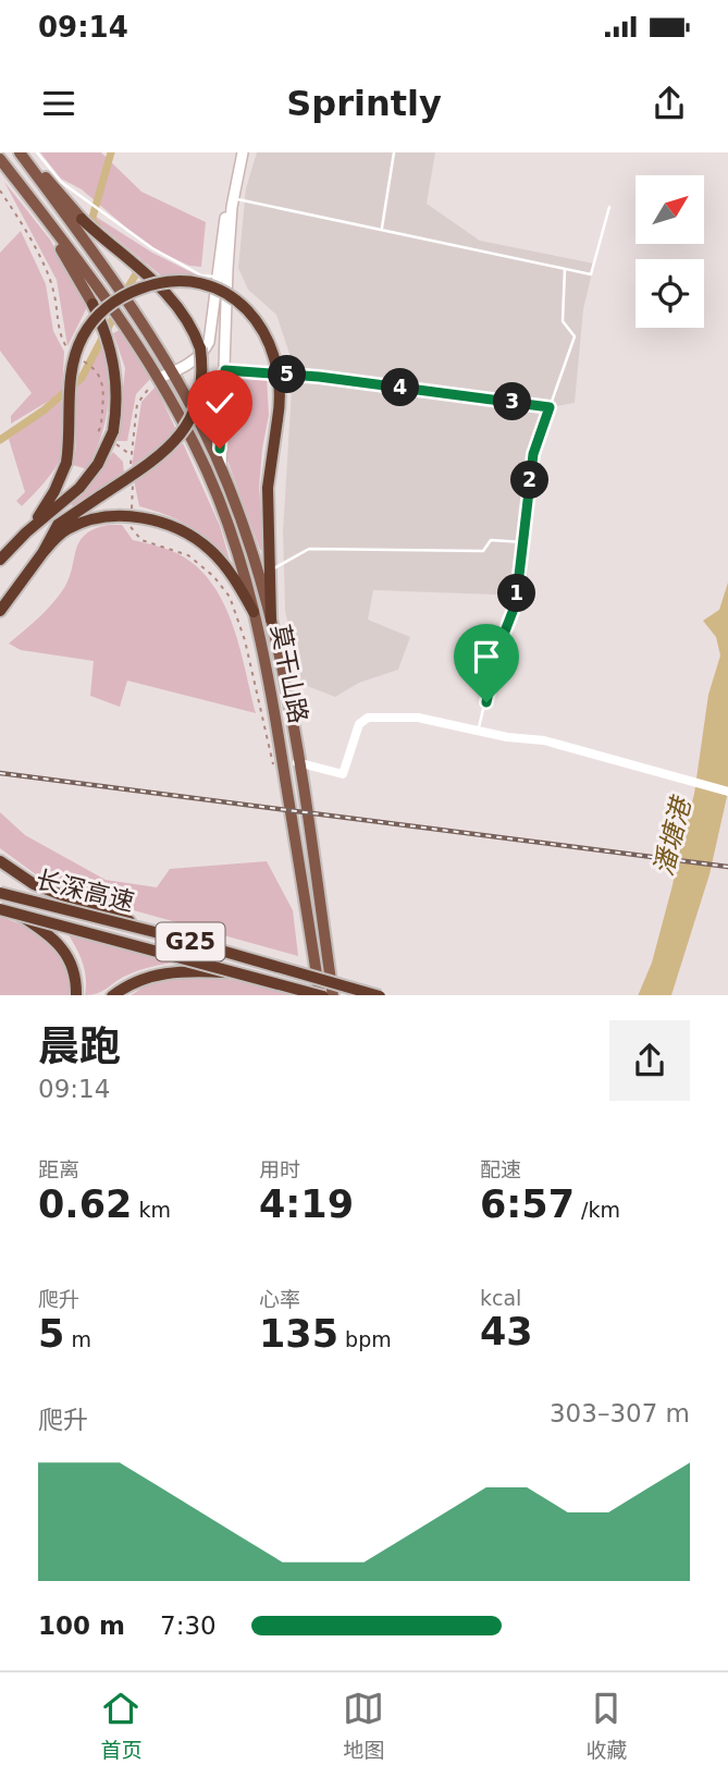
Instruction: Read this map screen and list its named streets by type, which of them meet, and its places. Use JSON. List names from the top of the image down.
{
  "streets": {
    "highway": ["莫干山路", "长深高速", "G25"]
  },
  "water": ["潘塘港"],
  "north": "top right",
  "page": {
    "status": "09:14",
    "header": "Sprintly",
    "pins": [
      "5",
      "4",
      "3",
      "2",
      "1"
    ],
    "heading": ["晨跑", "09:14"],
    "stats": [
      ["距离", "0.62 km"],
      ["用时", "4:19"],
      ["配速", "6:57 /km"],
      ["爬升", "5 m"],
      ["心率", "135 bpm"],
      ["kcal", "43"]
    ],
    "chart": ["爬升", "303–307 m"],
    "list": [
      {
        "name": "100 m",
        "note": "7:30"
      }
    ],
    "tabs": ["首页", "地图", "收藏"]
  }
}
